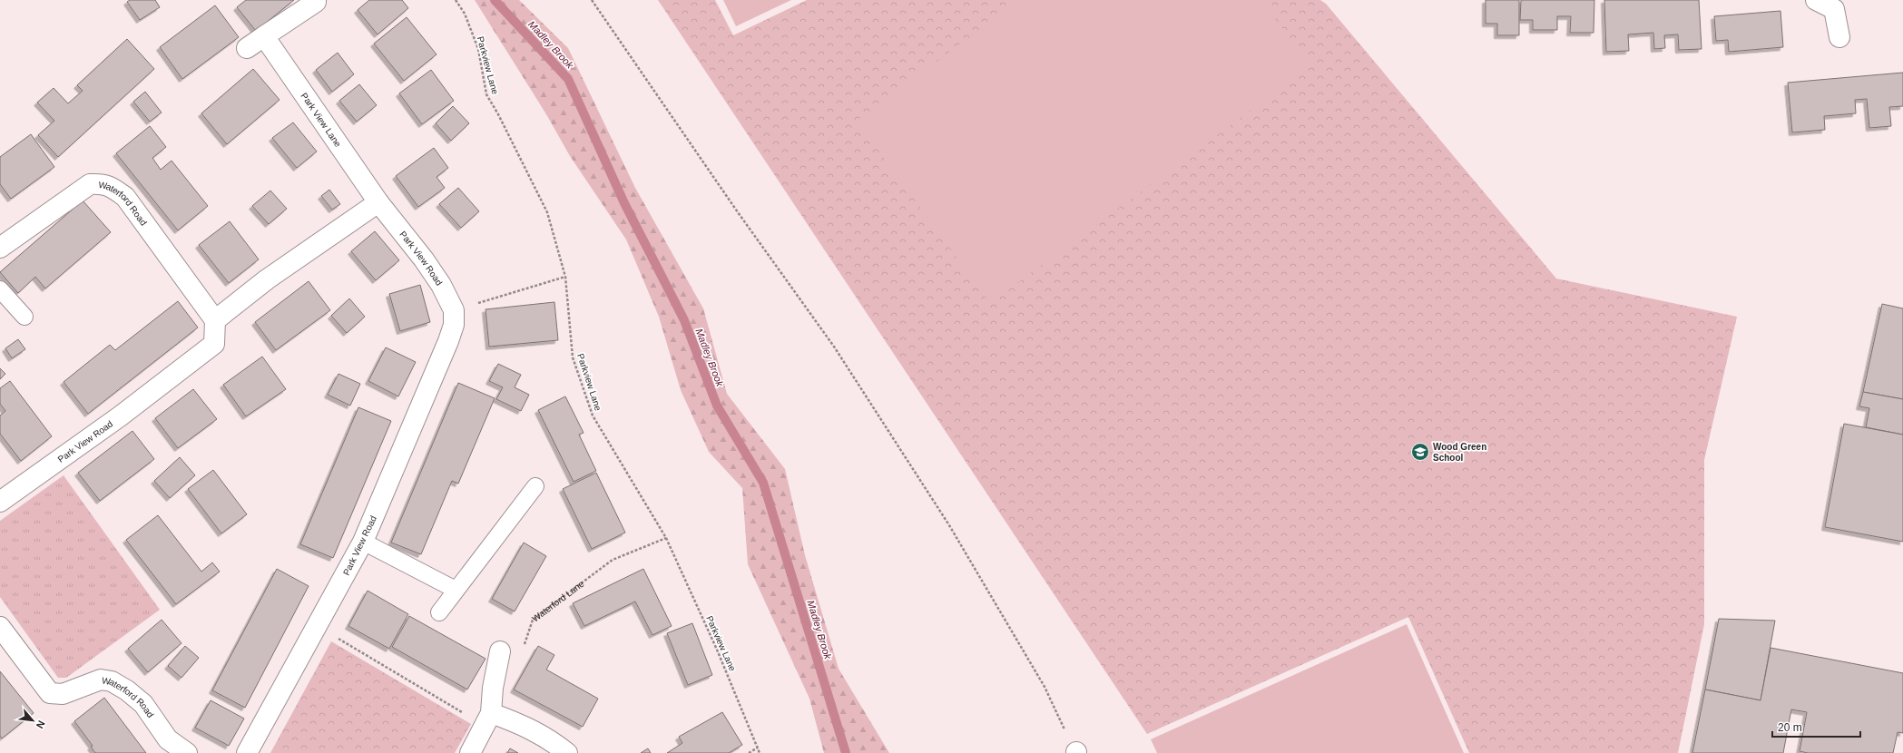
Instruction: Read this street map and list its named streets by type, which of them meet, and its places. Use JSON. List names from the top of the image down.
{
  "streets": {
    "street": ["Park View Lane", "Waterford Road", "Park View Road"],
    "path": ["Parkview Lane", "Waterford Lane"]
  },
  "crossings": [
    ["Parkview Lane", "Waterford Lane"],
    ["Park View Lane", "Park View Road"],
    ["Waterford Road", "Park View Road"]
  ],
  "water": ["Madley Brook"],
  "places": {
    "school or university": ["Wood Green School"]
  },
  "scale_bar": "20 m",
  "north": "bottom right"
}
